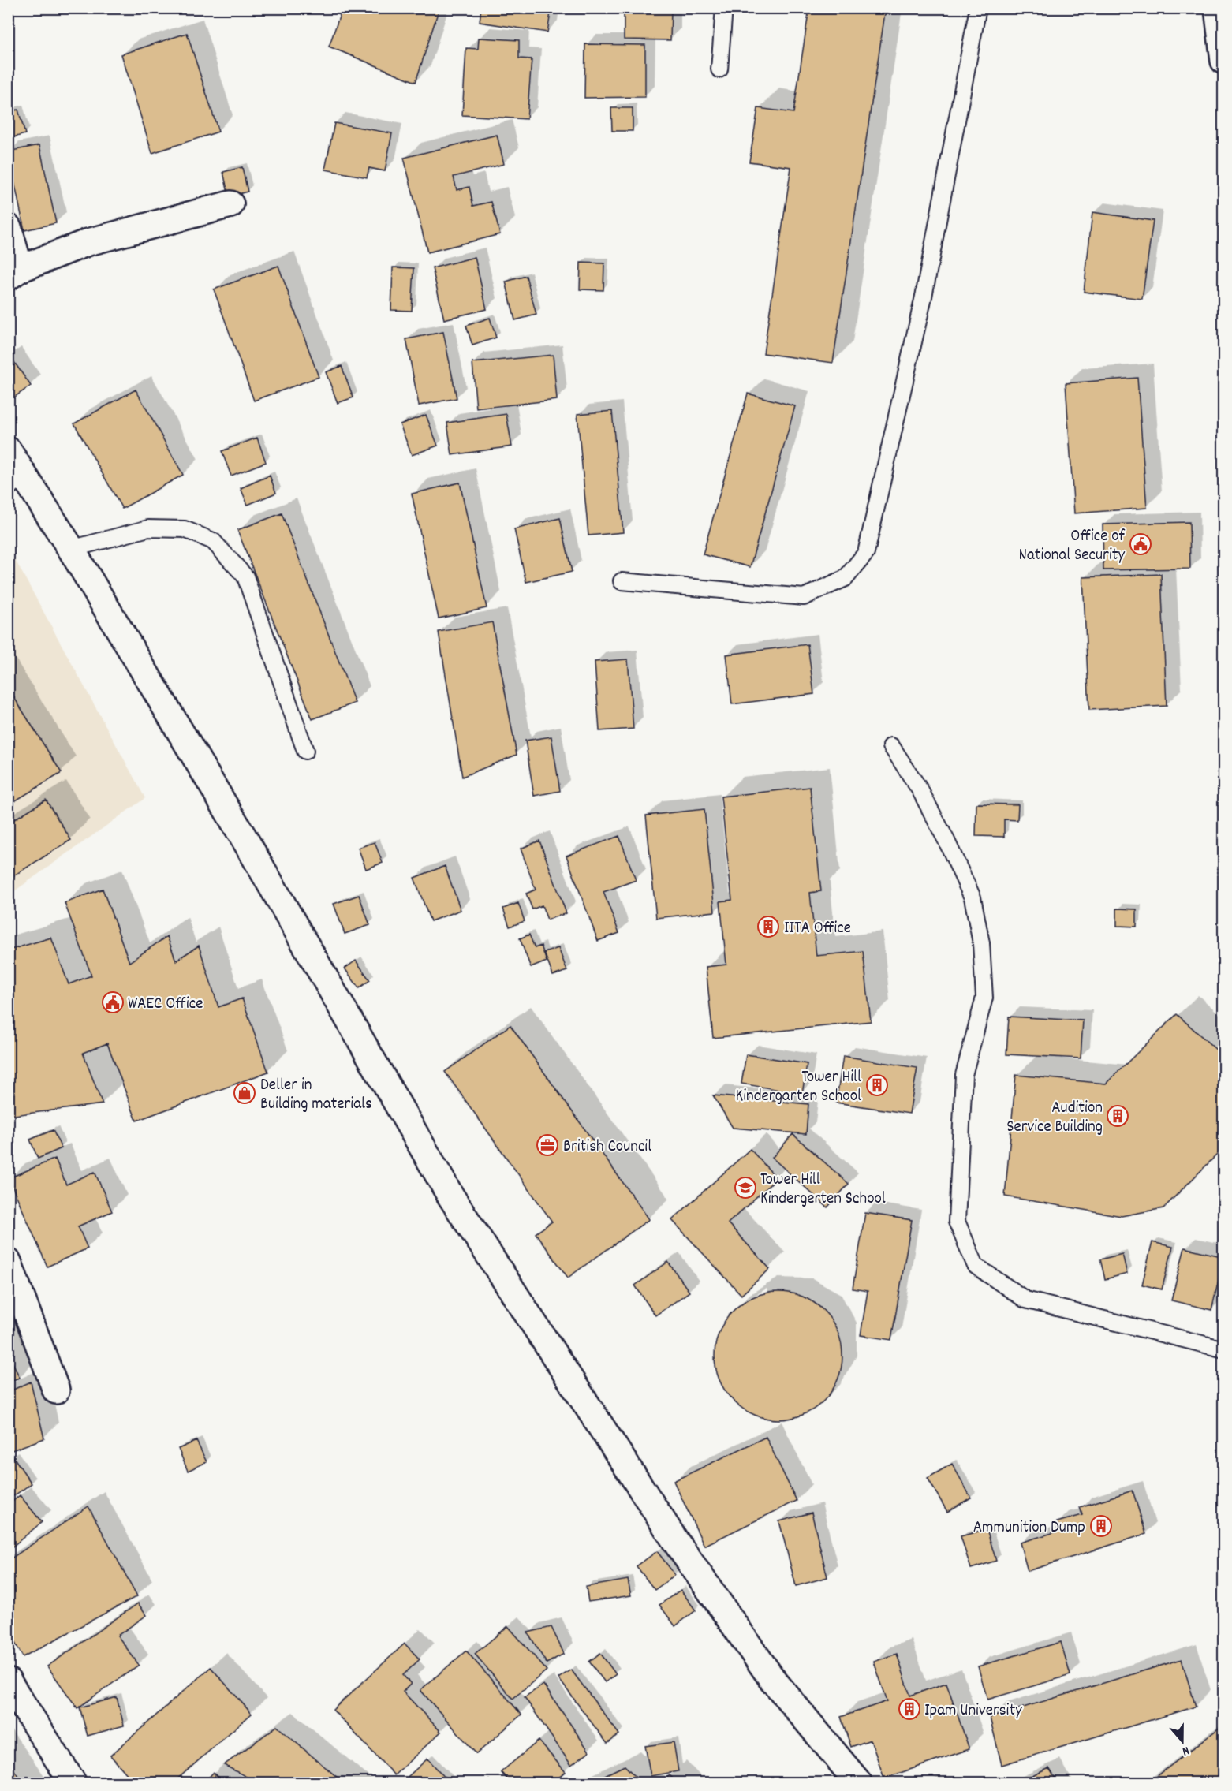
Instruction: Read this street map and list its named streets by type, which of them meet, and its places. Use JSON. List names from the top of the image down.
{
  "places": {
    "public building": ["Office of National Security", "WAEC Office"],
    "building": [
      "IITA Office",
      "Tower Hill Kindergarten School",
      "Audition Service Building",
      "Ammunition Dump",
      "Ipam University"
    ],
    "shop": ["Deller in Building materials"],
    "office": ["British Council"],
    "school or university": ["Tower Hill Kindergerten School"]
  },
  "north": "bottom"
}
